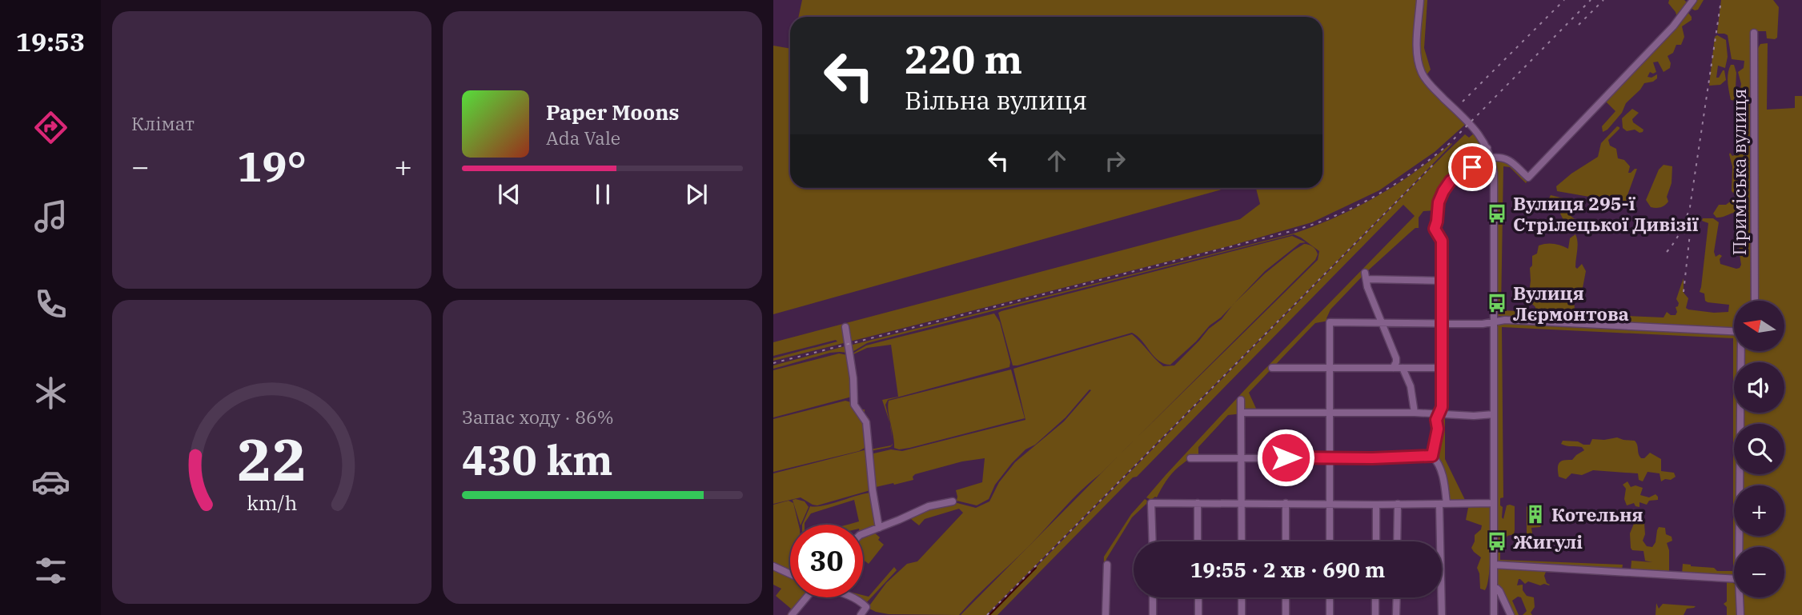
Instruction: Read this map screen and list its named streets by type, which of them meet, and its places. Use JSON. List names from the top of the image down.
{
  "streets": {
    "street": ["Приміська вулиця"]
  },
  "places": {
    "bus stop": ["Вулиця 295-ї Стрілецької Дивізії", "Вулиця Лєрмонтова", "Жигулі"],
    "building": ["Котельня"]
  },
  "north": "left",
  "page": {
    "tabs": "19:53",
    "tile": [
      "Клімат",
      ["Запас ходу · 86%", "430 km"]
    ],
    "turn": ["220 m", "Вільна вулиця"],
    "song": ["Paper Moons", "Ada Vale"],
    "heat": ["−", "19°", "+"],
    "map_buttons": ["+", "−"],
    "limit": "30",
    "trip": "19:55 · 2 хв · 690 m",
    "gauge": ["22", "km/h"]
  }
}
